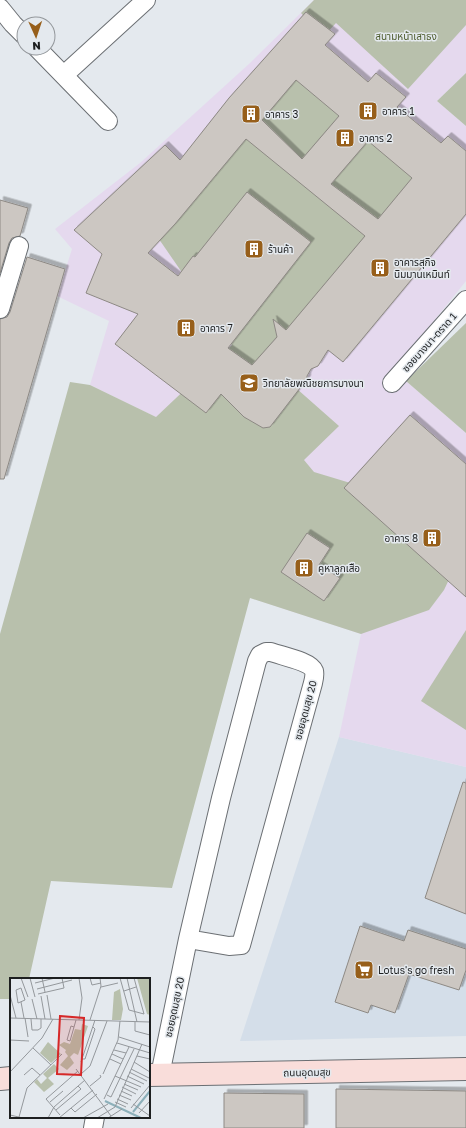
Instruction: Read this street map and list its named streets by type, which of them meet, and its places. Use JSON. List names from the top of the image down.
{
  "streets": {
    "main road": ["ถนนอุดมสุข"],
    "street": ["ซอยบางนา-ตราด 1", "ซอยอุดมสุข 20"]
  },
  "crossings": [
    ["ซอยอุดมสุข 20", "ถนนอุดมสุข"]
  ],
  "parks": ["สนามหน้าเสาธง"],
  "places": {
    "building": [
      "อาคาร 1",
      "อาคาร 3",
      "อาคาร 2",
      "ร้านค้า",
      "อาคารสุกิจ นิมมานเหมินท์",
      "อาคาร 7",
      "อาคาร 8",
      "คูหาลูกเสือ"
    ],
    "school or university": ["วิทยาลัยพณิชยการบางนา"],
    "supermarket": ["Lotus's go fresh"]
  },
  "north": "bottom"
}
